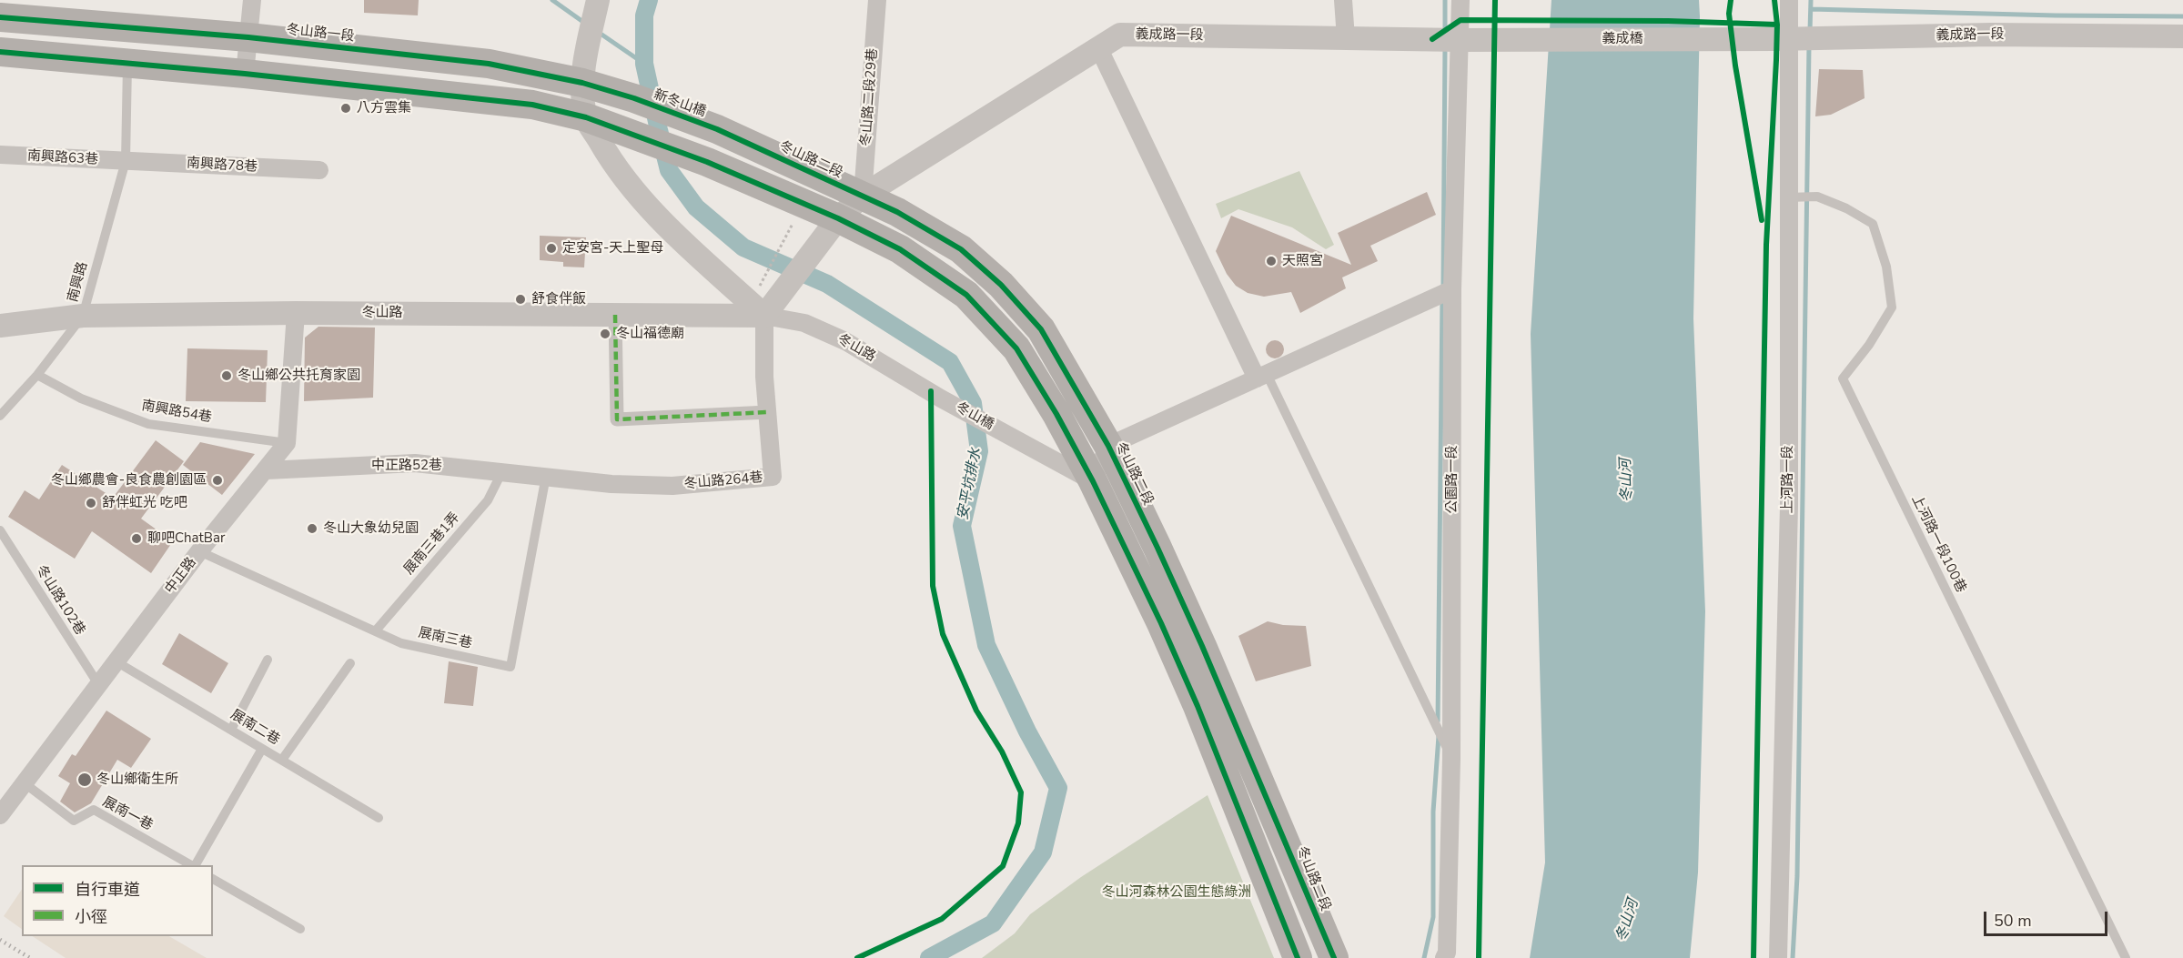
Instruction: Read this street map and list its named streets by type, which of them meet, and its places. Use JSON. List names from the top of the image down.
{
  "streets": {
    "main road": ["冬山路一段", "新冬山橋", "冬山路二段"],
    "street": [
      "義成路一段",
      "義成橋",
      "冬山路二段29巷",
      "南興路63巷",
      "南興路78巷",
      "冬山路",
      "冬山橋",
      "中正路52巷",
      "公園路一段",
      "上河路一段",
      "冬山路264巷",
      "中正路"
    ],
    "lane": [
      "南興路",
      "南興路54巷",
      "展南三巷1弄",
      "上河路一段100巷",
      "冬山路102巷",
      "展南三巷",
      "展南二巷",
      "展南一巷"
    ]
  },
  "crossings": [
    ["冬山路一段", "新冬山橋"],
    ["義成路一段", "義成橋"],
    ["義成路一段", "冬山路二段29巷"],
    ["義成路一段", "冬山路二段"],
    ["義成路一段", "公園路一段"],
    ["義成路一段", "上河路一段"],
    ["冬山路二段29巷", "冬山路二段"],
    ["新冬山橋", "冬山路二段"],
    ["南興路63巷", "南興路78巷"],
    ["南興路63巷", "南興路"],
    ["南興路78巷", "南興路"],
    ["南興路", "冬山路"],
    ["南興路", "南興路54巷"],
    ["冬山路", "冬山橋"],
    ["冬山路", "冬山路264巷"],
    ["南興路54巷", "中正路"],
    ["中正路52巷", "冬山路264巷"],
    ["中正路52巷", "展南三巷1弄"],
    ["中正路52巷", "中正路"],
    ["中正路52巷", "展南三巷"],
    ["上河路一段", "上河路一段100巷"],
    ["冬山路264巷", "展南三巷"],
    ["展南三巷1弄", "展南三巷"],
    ["中正路", "冬山路102巷"],
    ["中正路", "展南三巷"],
    ["中正路", "展南二巷"],
    ["中正路", "展南一巷"]
  ],
  "water": ["冬山河", "安平坑排水"],
  "parks": ["冬山河森林公園生態綠洲"],
  "places": [
    "八方雲集",
    "定安宮-天上聖母",
    "天照宮",
    "舒食伴飯",
    "冬山福德廟",
    "冬山鄉公共托育家園",
    "冬山鄉農會-良食農創園區",
    "舒伴虹光 吃吧",
    "冬山大象幼兒園",
    "聊吧ChatBar",
    "冬山鄉衛生所"
  ],
  "legend": ["自行車道", "小徑"],
  "scale_bar": "50 m"
}
